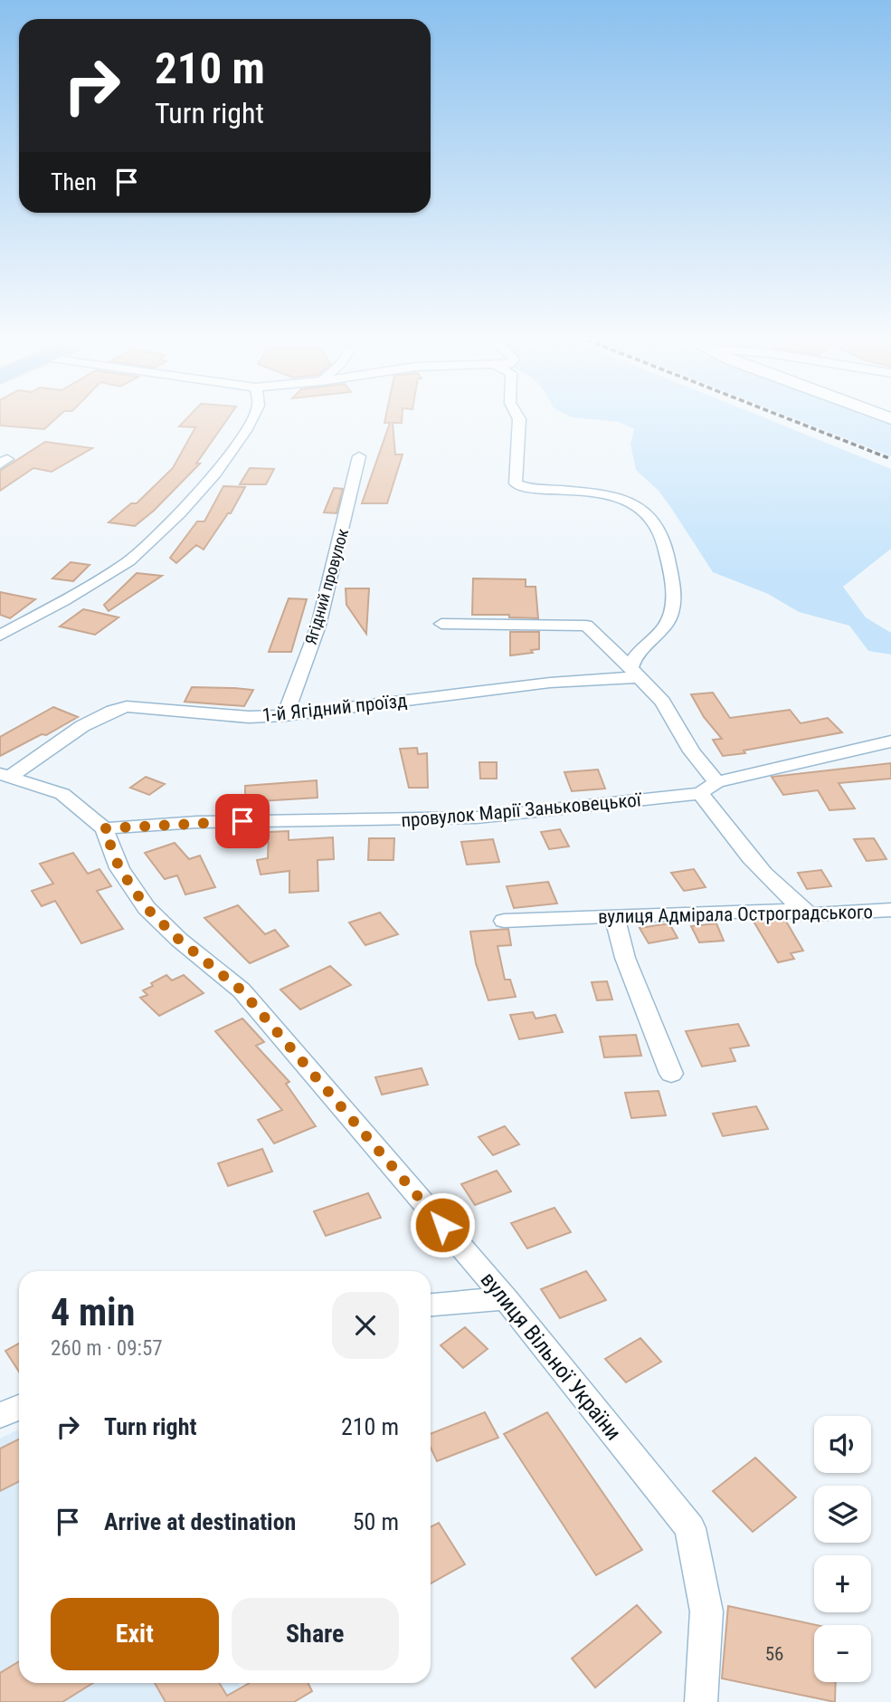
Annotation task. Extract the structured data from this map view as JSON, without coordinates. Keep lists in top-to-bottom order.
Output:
{
  "streets": {
    "street": [
      "Ягідний провулок",
      "1-й Ягідний проїзд",
      "провулок Марії Заньковецької",
      "вулиця Адмірала Остроградського",
      "вулиця Вільної України"
    ]
  },
  "crossings": [
    ["Ягідний провулок", "1-й Ягідний проїзд"],
    ["1-й Ягідний проїзд", "вулиця Вільної України"],
    ["провулок Марії Заньковецької", "вулиця Вільної України"]
  ],
  "house_numbers": ["56"],
  "page": {
    "turn": ["210 m", "Turn right"],
    "then": "Then",
    "heading": ["4 min", "260 m · 09:57"],
    "list": [
      {
        "name": "Turn right",
        "value": "210 m"
      },
      {
        "name": "Arrive at destination",
        "value": "50 m"
      }
    ],
    "map_buttons": ["+", "−"],
    "buttons": ["Exit", "Share"]
  }
}
